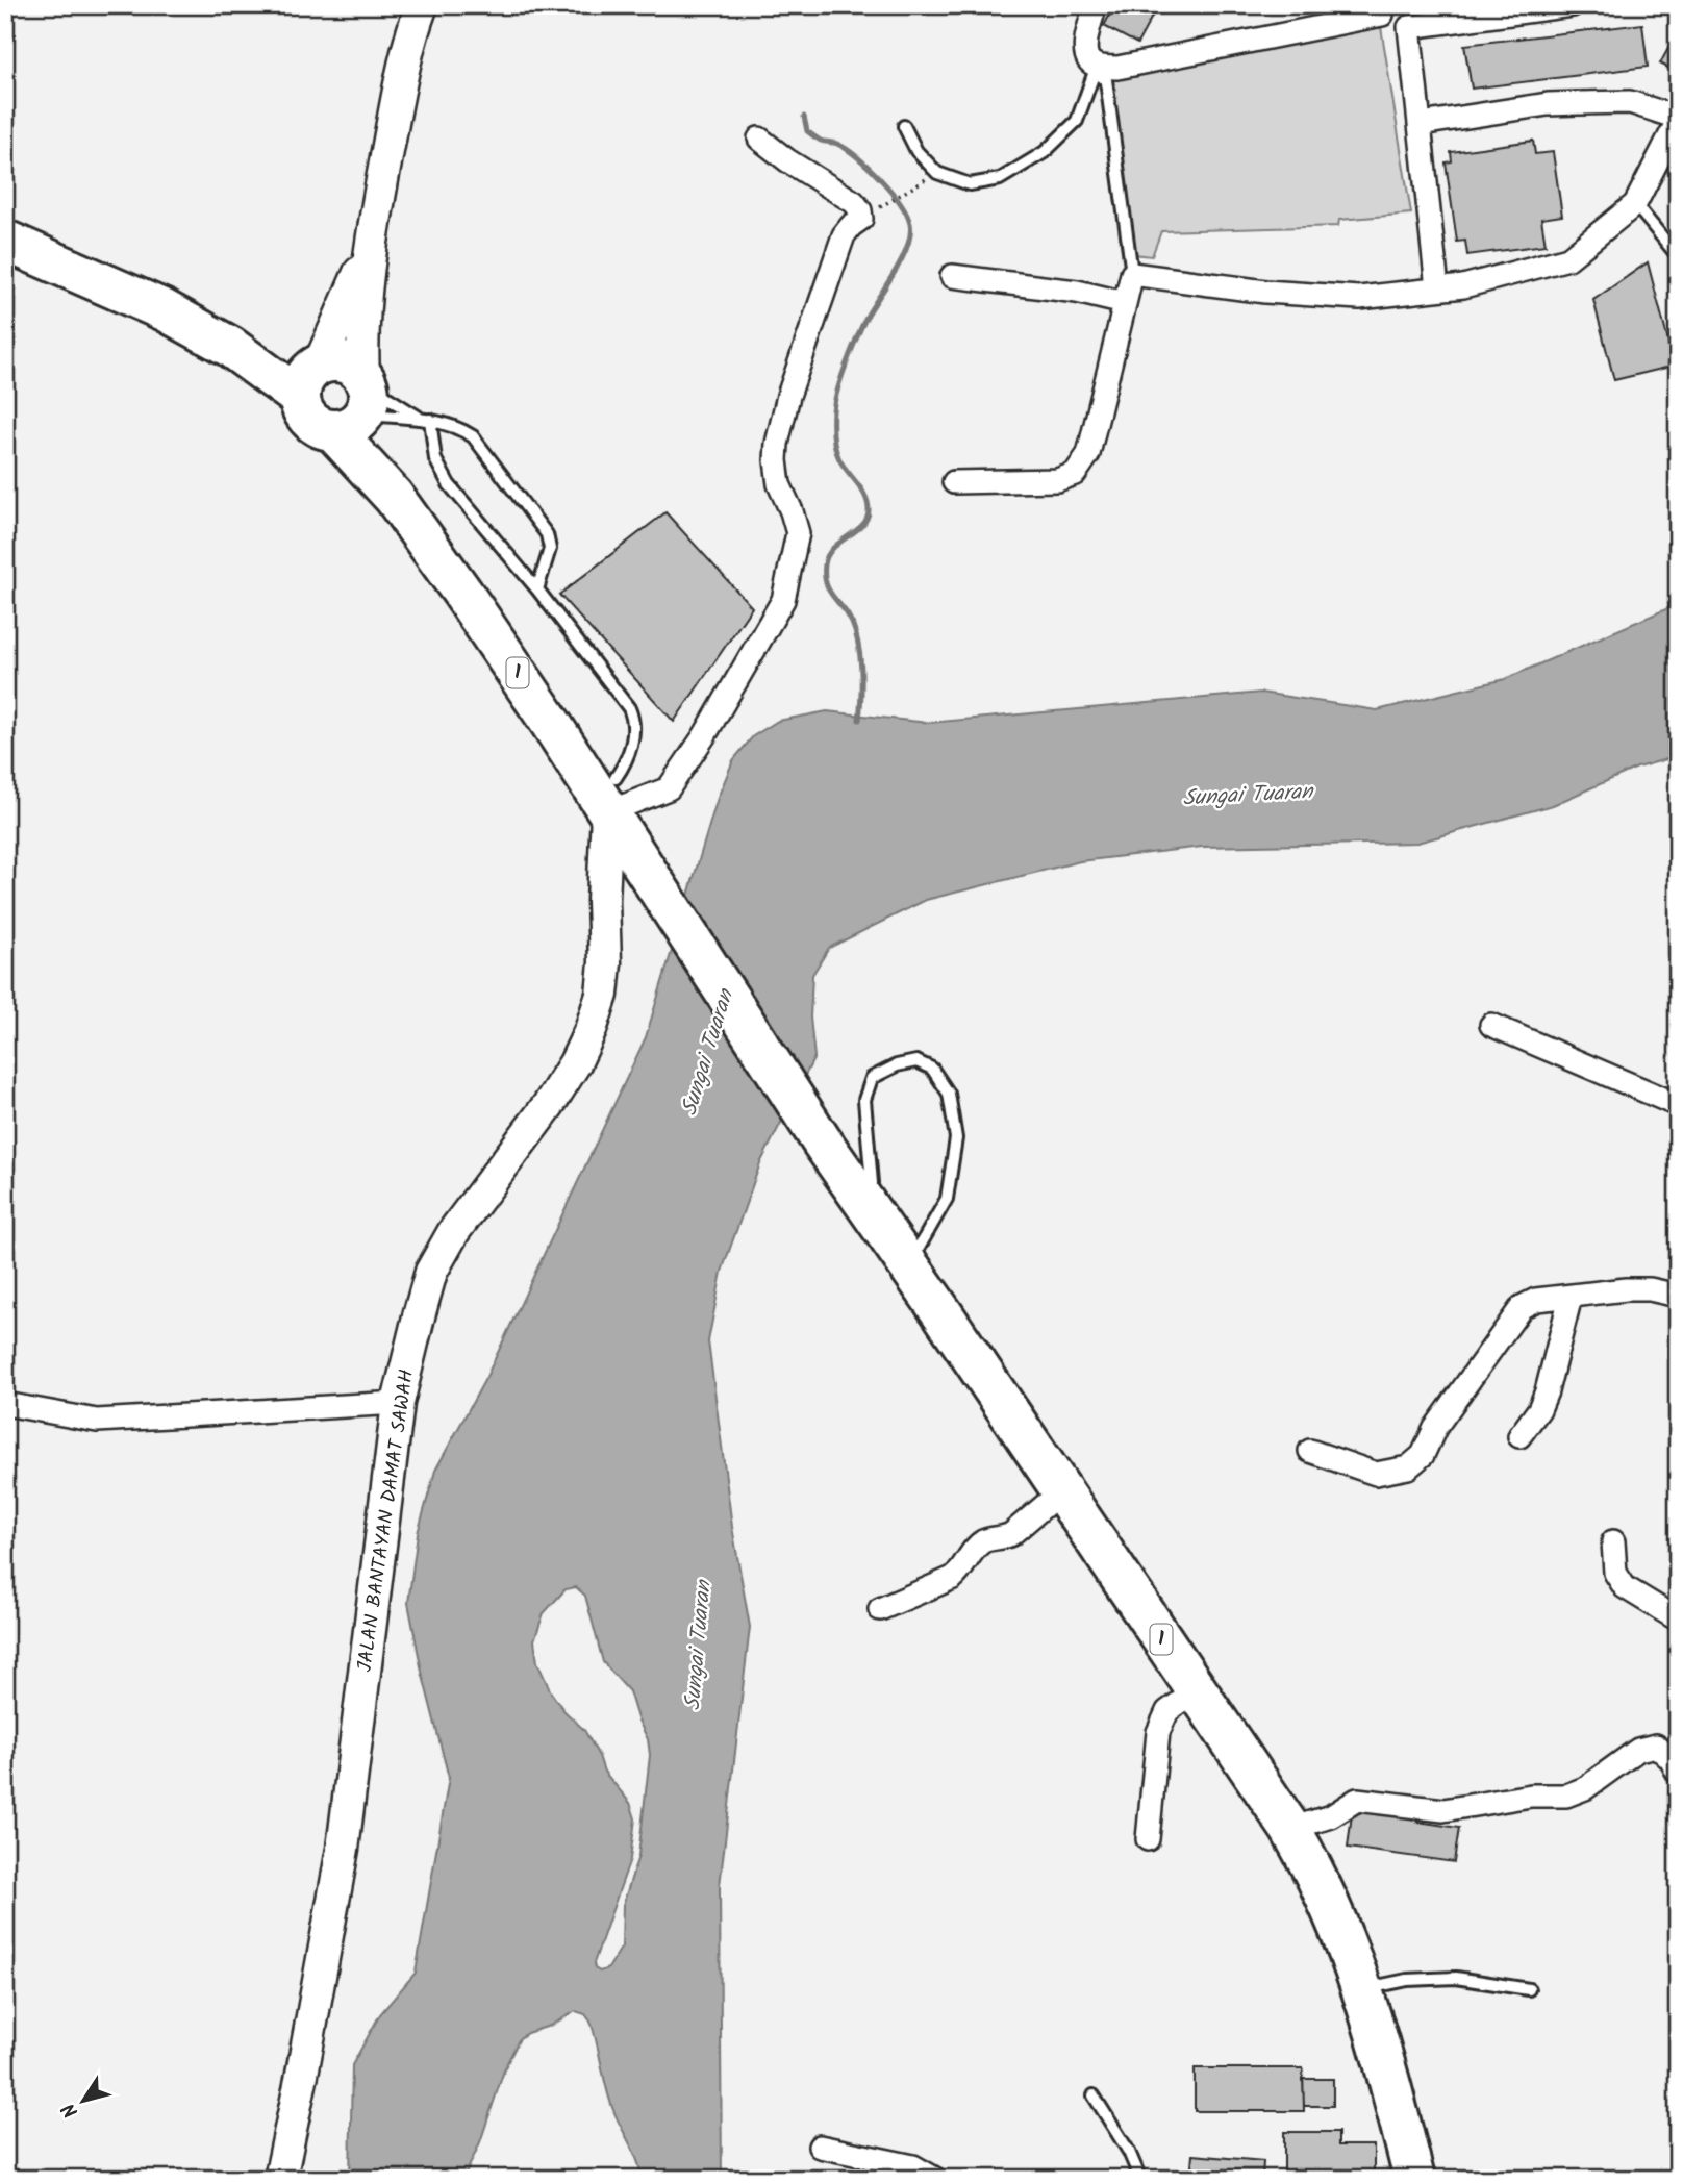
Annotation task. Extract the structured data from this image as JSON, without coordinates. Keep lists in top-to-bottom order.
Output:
{
  "streets": {
    "highway": ["1"],
    "street": ["JALAN BANTAYAN DAMAT SAWAH"]
  },
  "crossings": [
    ["1", "JALAN BANTAYAN DAMAT SAWAH"]
  ],
  "water": ["Sungai Tuaran"],
  "north": "bottom left"
}
